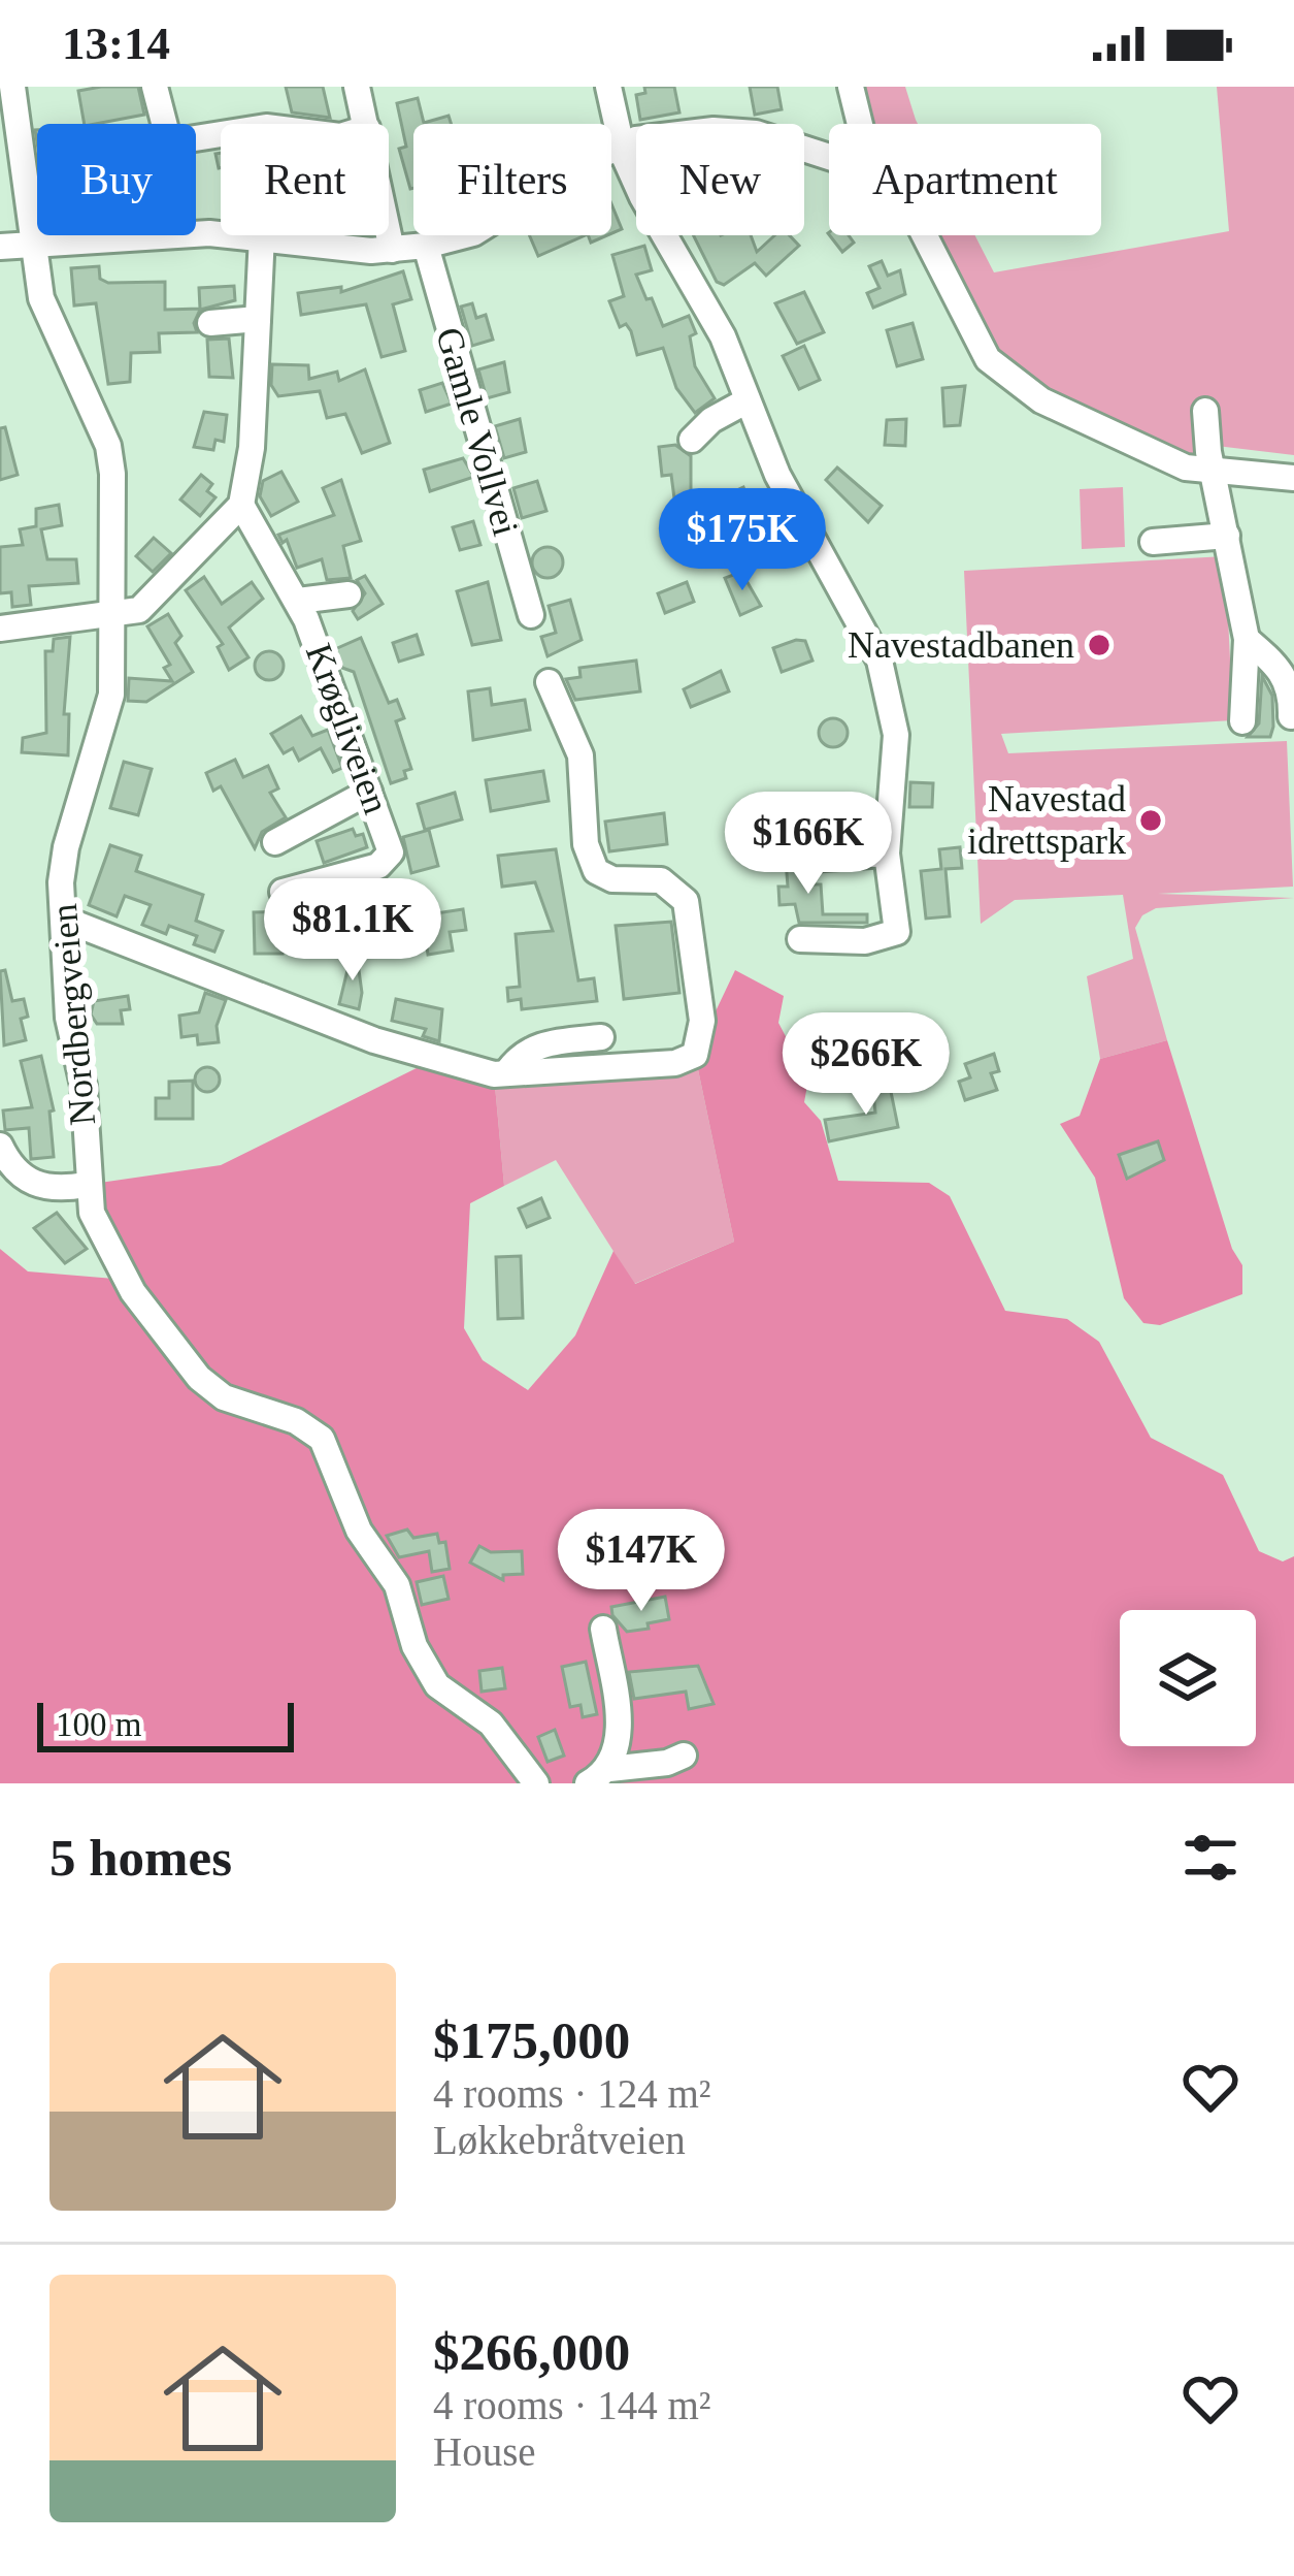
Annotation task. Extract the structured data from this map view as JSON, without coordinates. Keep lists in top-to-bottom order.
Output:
{
  "streets": {
    "street": ["Gamle Vollvei", "Krøgliveien", "Nordbergveien"]
  },
  "places": ["Navestadbanen", "Navestad idrettspark"],
  "scale_bar": "100 m",
  "page": {
    "status": "13:14",
    "chip": [
      "Buy",
      "Rent",
      "Filters",
      "New",
      "Apartment"
    ],
    "price": [
      "$175K",
      "$166K",
      "$81.1K",
      "$266K",
      "$147K"
    ],
    "scale": "100 m",
    "heading": "5 homes",
    "list": [
      {
        "name": "$175,000",
        "note": "4 rooms · 124 m² · Løkkebråtveien"
      },
      {
        "name": "$266,000",
        "note": "4 rooms · 144 m² · House"
      }
    ]
  }
}
